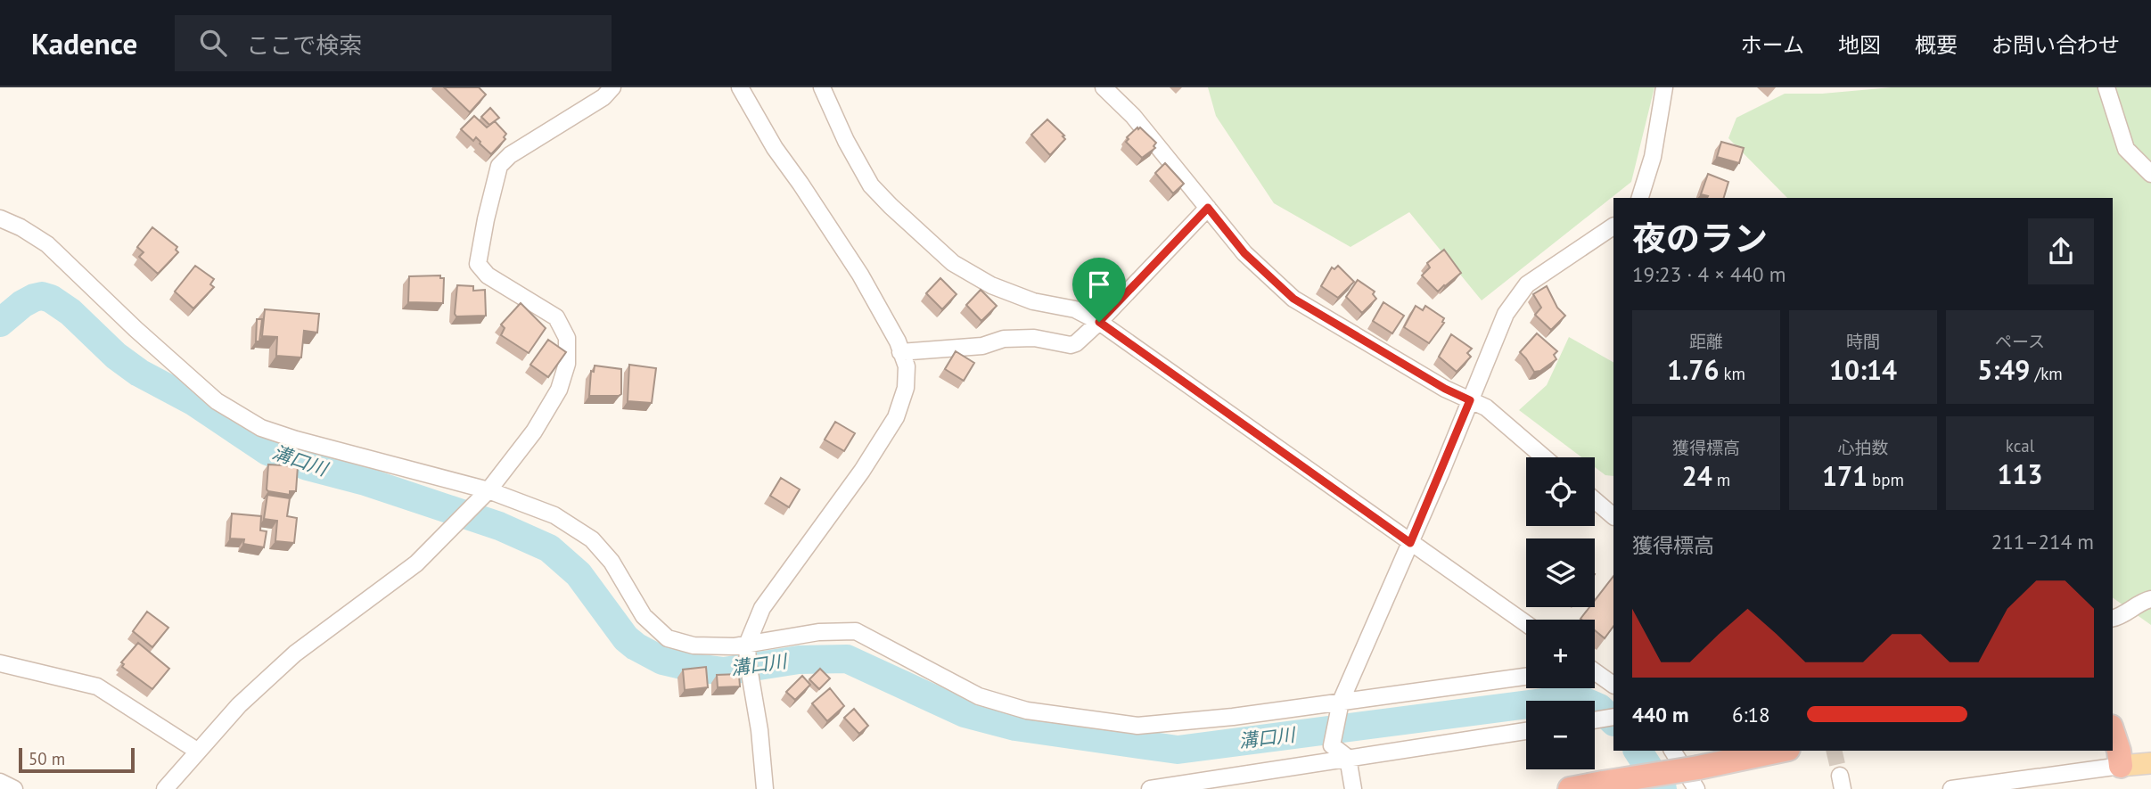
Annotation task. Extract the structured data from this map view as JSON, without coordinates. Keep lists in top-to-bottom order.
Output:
{
  "water": ["溝口川"],
  "scale_bar": "50 m",
  "page": {
    "header": "Kadence",
    "search": "ここで検索",
    "nav": [
      "ホーム",
      "地図",
      "概要",
      "お問い合わせ"
    ],
    "heading": ["夜のラン", "19:23 · 4 × 440 m"],
    "stats": [
      ["距離", "1.76 km"],
      ["時間", "10:14"],
      ["ペース", "5:49 /km"],
      ["獲得標高", "24 m"],
      ["心拍数", "171 bpm"],
      ["kcal", "113"]
    ],
    "map_buttons": ["+", "−"],
    "chart": ["獲得標高", "211–214 m"],
    "list": [
      {
        "name": "440 m",
        "note": "6:18"
      }
    ],
    "scale": "50 m"
  }
}
